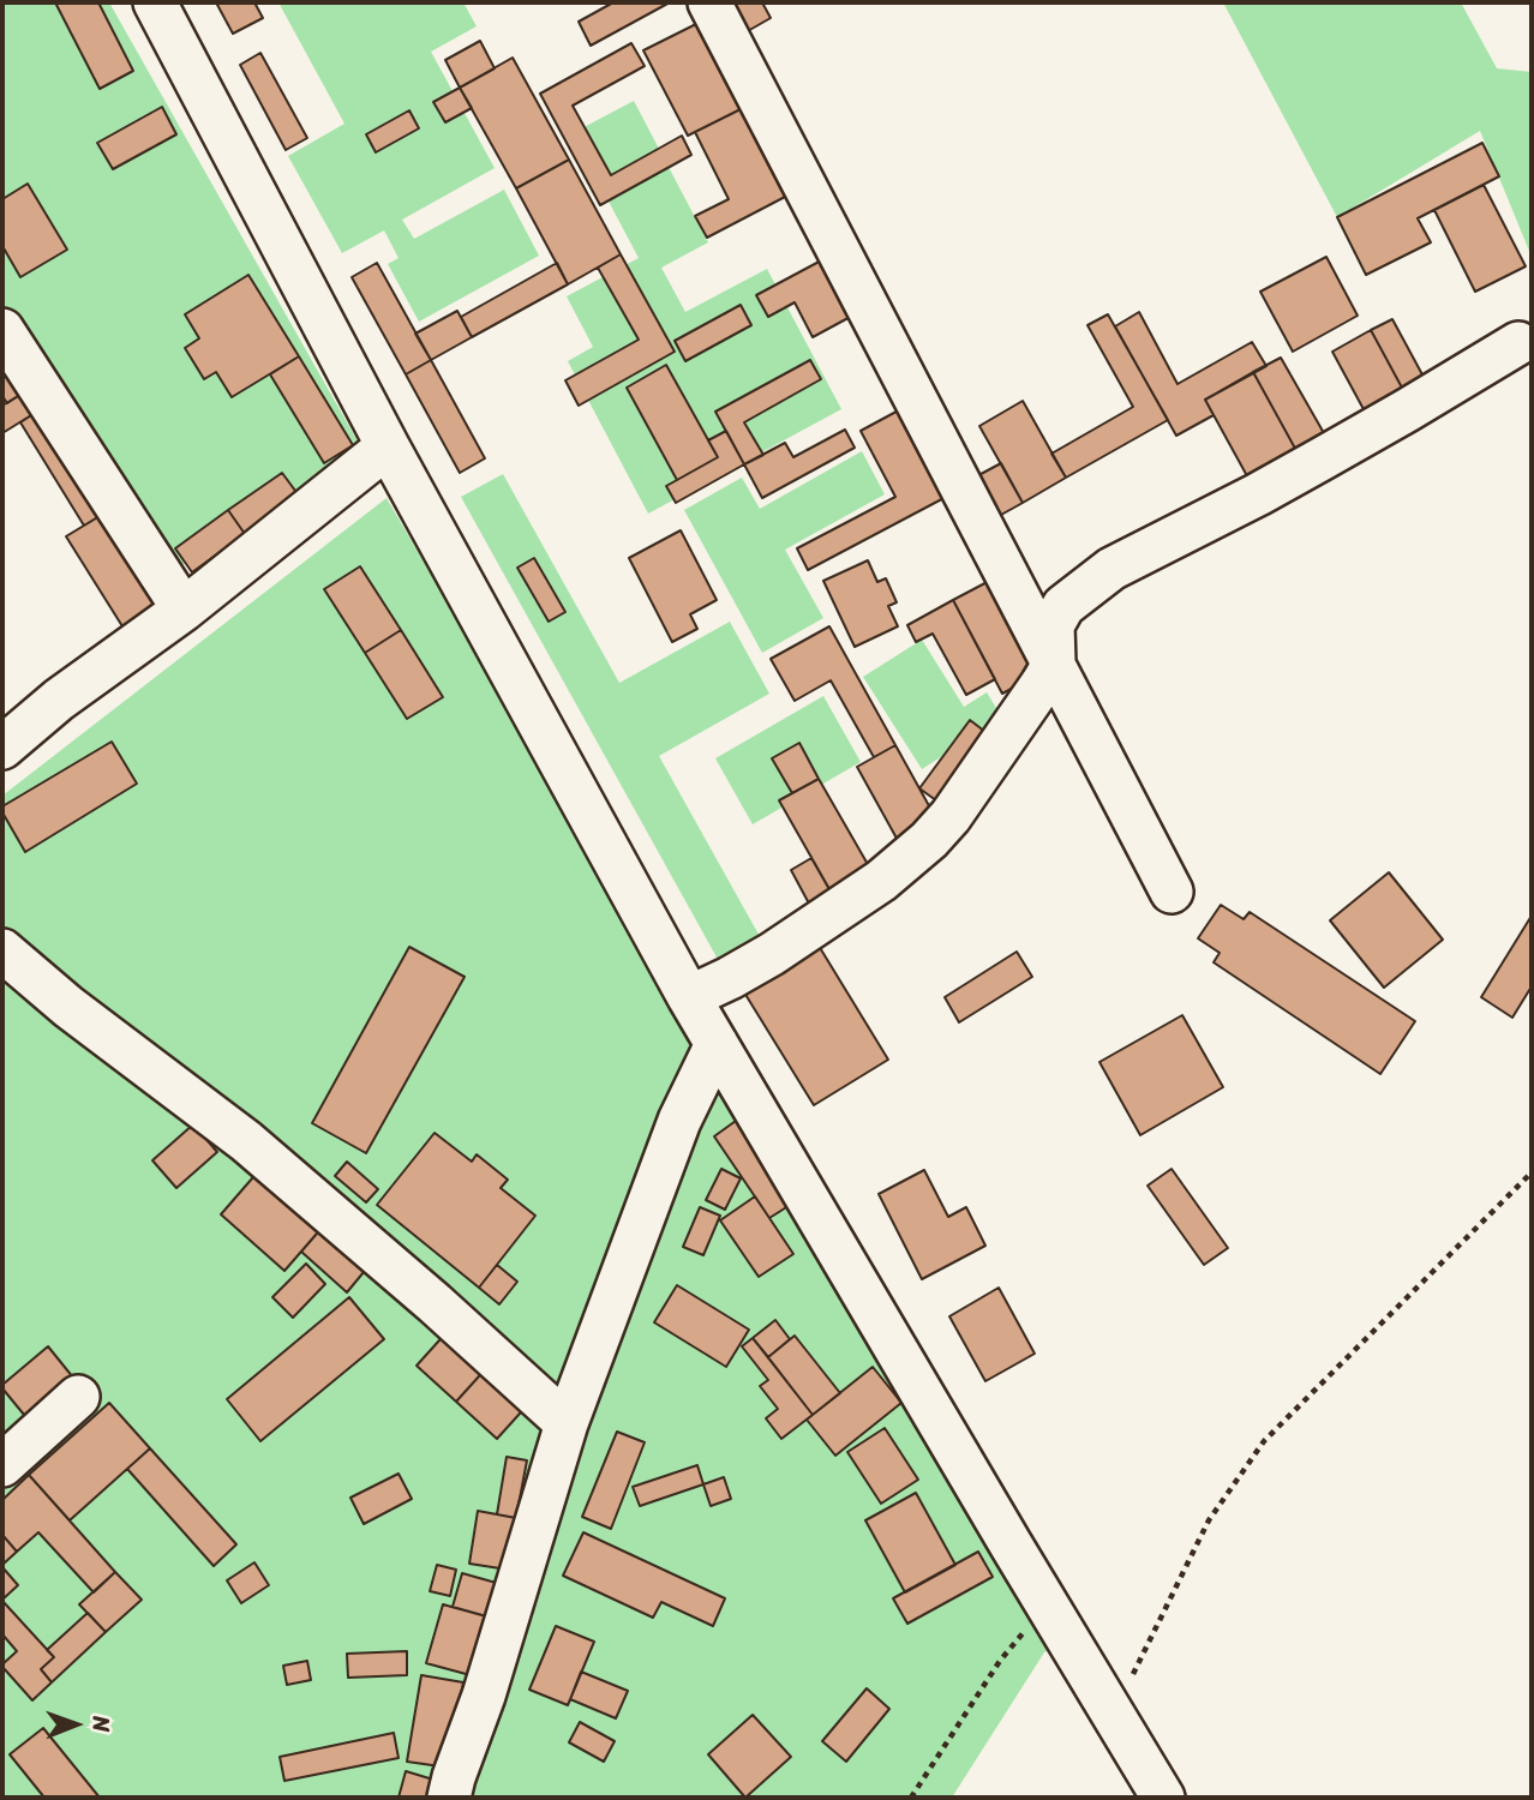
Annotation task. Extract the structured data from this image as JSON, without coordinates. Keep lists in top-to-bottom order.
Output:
{
  "north": "right"
}
